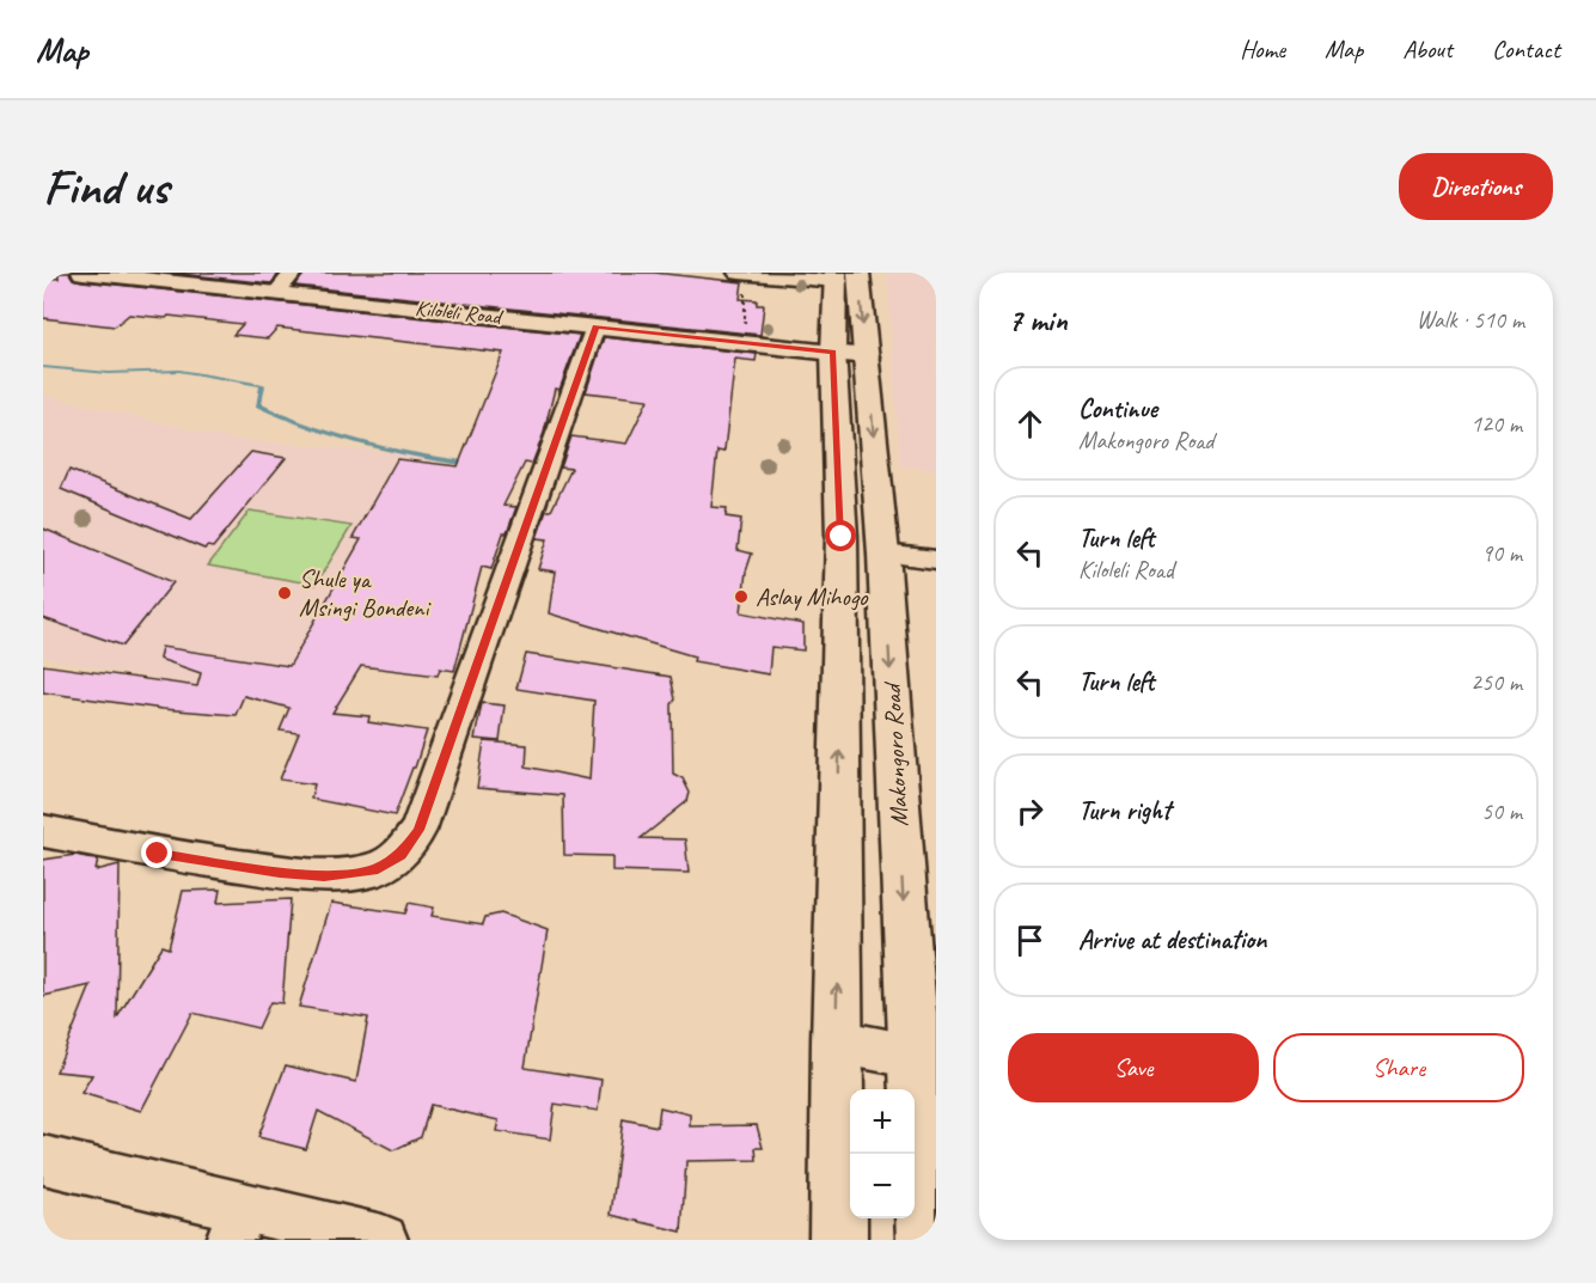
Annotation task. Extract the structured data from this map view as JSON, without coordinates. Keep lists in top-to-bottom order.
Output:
{
  "streets": {
    "main road": ["Kiloleli Road", "Makongoro Road"]
  },
  "crossings": [
    ["Kiloleli Road", "Makongoro Road"]
  ],
  "places": ["Shule ya Msingi Bondeni", "Aslay Mihogo"],
  "page": {
    "header": "Map",
    "nav": [
      "Home",
      "Map",
      "About",
      "Contact"
    ],
    "buttons": [
      "Directions",
      ["Save", "Share"]
    ],
    "title": "Find us",
    "heading": ["7 min", "Walk · 510 m"],
    "list": [
      ["Continue", "Makongoro Road", "120 m"],
      ["Turn left", "Kiloleli Road", "90 m"],
      ["Turn left", "250 m"],
      ["Turn right", "50 m"],
      "Arrive at destination"
    ],
    "map_buttons": ["+", "−"]
  }
}
